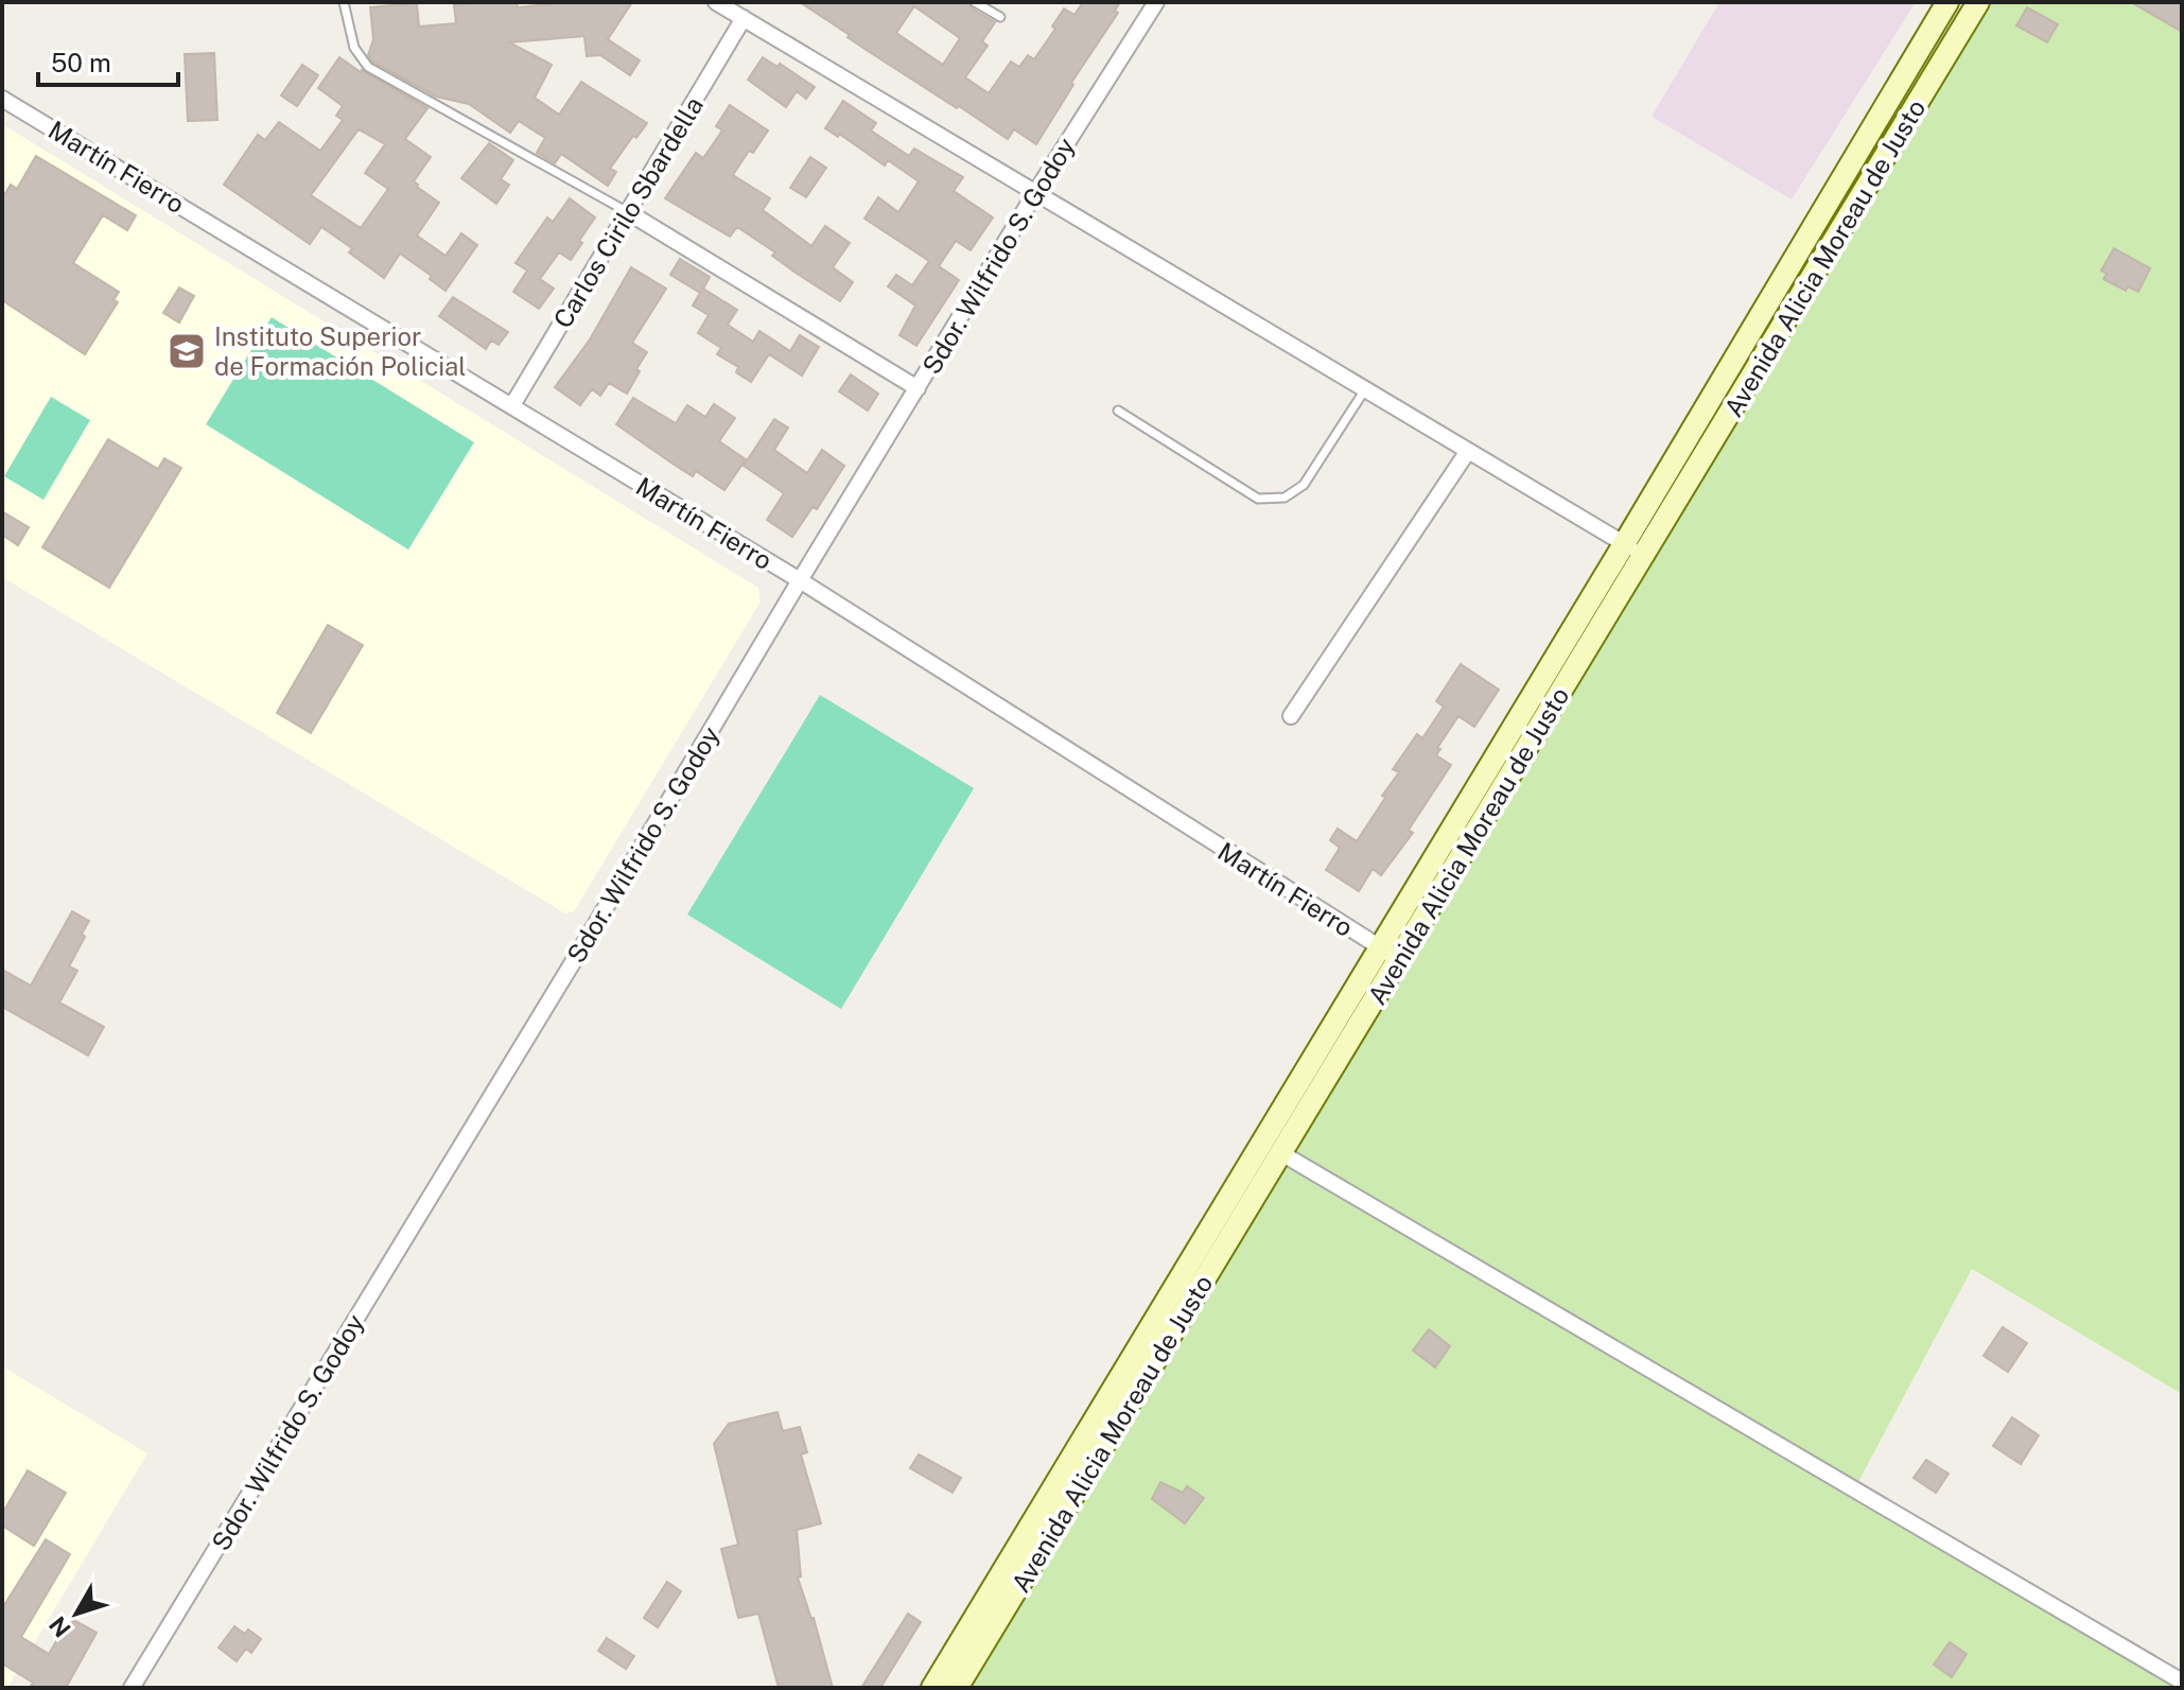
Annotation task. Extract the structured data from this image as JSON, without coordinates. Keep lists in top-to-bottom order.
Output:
{
  "streets": {
    "main road": ["Avenida Alicia Moreau de Justo"],
    "street": ["Martín Fierro", "Carlos Cirilo Sbardella", "Sdor. Wilfrido S. Godoy"]
  },
  "crossings": [
    ["Martín Fierro", "Carlos Cirilo Sbardella"],
    ["Martín Fierro", "Sdor. Wilfrido S. Godoy"],
    ["Martín Fierro", "Avenida Alicia Moreau de Justo"]
  ],
  "places": {
    "school or university": ["Instituto Superior de Formación Policial"]
  },
  "scale_bar": "50 m",
  "north": "bottom left"
}
